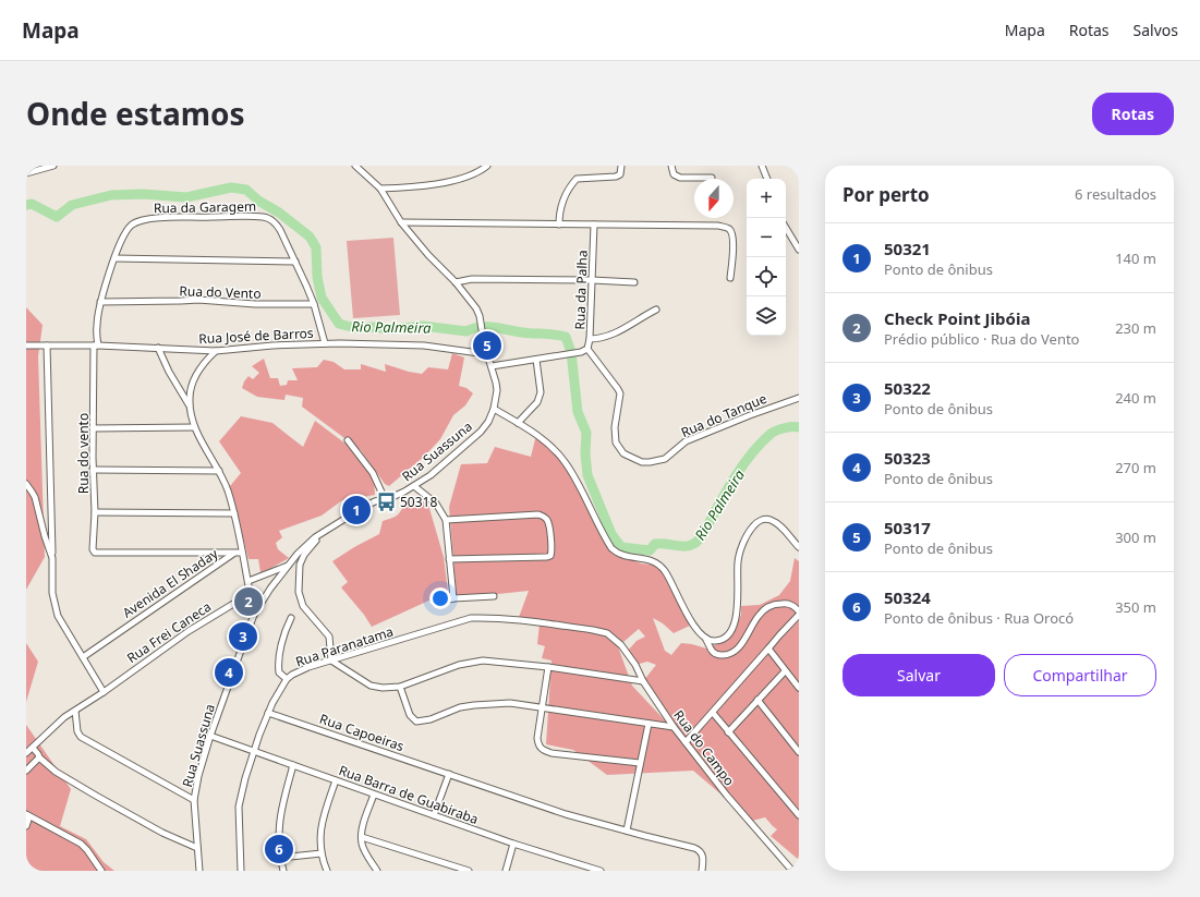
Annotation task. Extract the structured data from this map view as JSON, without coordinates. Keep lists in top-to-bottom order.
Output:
{
  "streets": {
    "street": [
      "Rua da Garagem",
      "Rua da Palha",
      "Rua do Vento",
      "Rua José de Barros",
      "Rua do Tanque",
      "Rua Suassuna",
      "Rua do vento",
      "Avenida El Shaday",
      "Rua Frei Caneca",
      "Rua Paranatama",
      "Rua Capoeiras",
      "Rua do Campo",
      "Rua Barra de Guabiraba"
    ]
  },
  "crossings": [
    ["Rua da Garagem", "Rua do Vento"],
    ["Rua da Garagem", "Rua José de Barros"],
    ["Rua da Palha", "Rua do Tanque"],
    ["Rua do Vento", "Rua do vento"],
    ["Rua José de Barros", "Rua Suassuna"],
    ["Rua José de Barros", "Rua do vento"],
    ["Rua Suassuna", "Rua Frei Caneca"],
    ["Rua Suassuna", "Rua Barra de Guabiraba"],
    ["Rua do vento", "Avenida El Shaday"],
    ["Rua Paranatama", "Rua Capoeiras"],
    ["Rua Paranatama", "Rua do Campo"],
    ["Rua Paranatama", "Rua Barra de Guabiraba"]
  ],
  "water": ["Rio Palmeira"],
  "places": {
    "bus stop": ["50318"]
  },
  "north": "bottom",
  "page": {
    "header": "Mapa",
    "nav": ["Mapa", "Rotas", "Salvos"],
    "title": "Onde estamos",
    "buttons": [
      "Rotas",
      ["Salvar", "Compartilhar"]
    ],
    "heading": ["Por perto", "6 resultados"],
    "map_buttons": ["+", "−"],
    "list": [
      {
        "mark": "1",
        "name": "50321",
        "note": "Ponto de ônibus",
        "value": "140 m"
      },
      {
        "mark": "2",
        "name": "Check Point Jibóia",
        "note": "Prédio público · Rua do Vento",
        "value": "230 m"
      },
      {
        "mark": "3",
        "name": "50322",
        "note": "Ponto de ônibus",
        "value": "240 m"
      },
      {
        "mark": "4",
        "name": "50323",
        "note": "Ponto de ônibus",
        "value": "270 m"
      },
      {
        "mark": "5",
        "name": "50317",
        "note": "Ponto de ônibus",
        "value": "300 m"
      },
      {
        "mark": "6",
        "name": "50324",
        "note": "Ponto de ônibus · Rua Orocó",
        "value": "350 m"
      }
    ],
    "pins": [
      "5",
      "1",
      "2",
      "3",
      "4",
      "6"
    ]
  }
}
